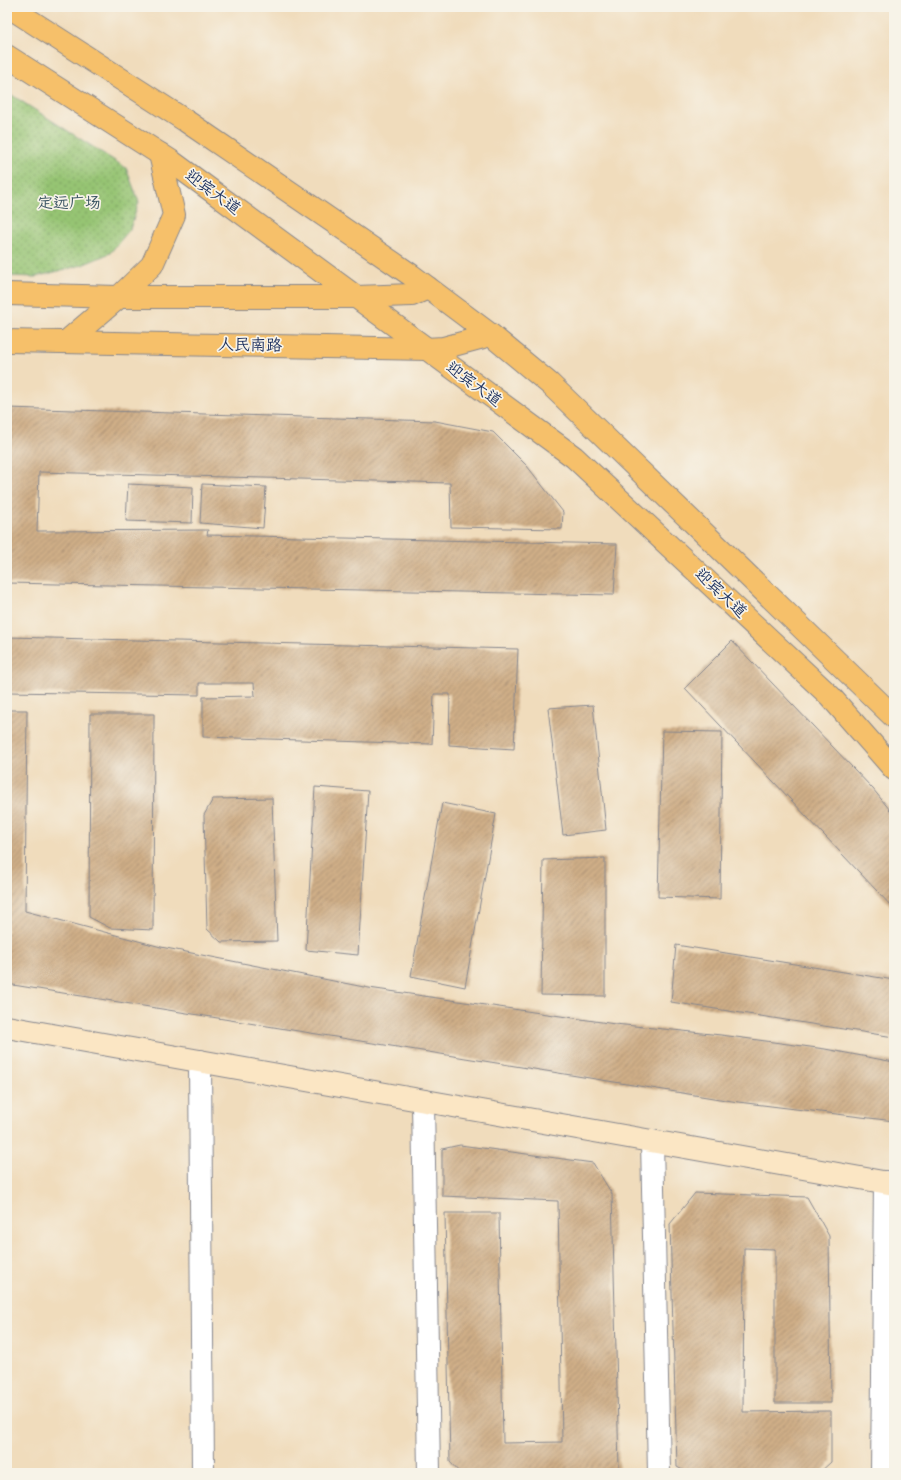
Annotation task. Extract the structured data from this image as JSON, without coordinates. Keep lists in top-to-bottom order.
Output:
{
  "streets": {
    "main road": ["迎宾大道", "人民南路"]
  },
  "crossings": [
    ["迎宾大道", "人民南路"]
  ],
  "parks": ["定远广场"]
}
